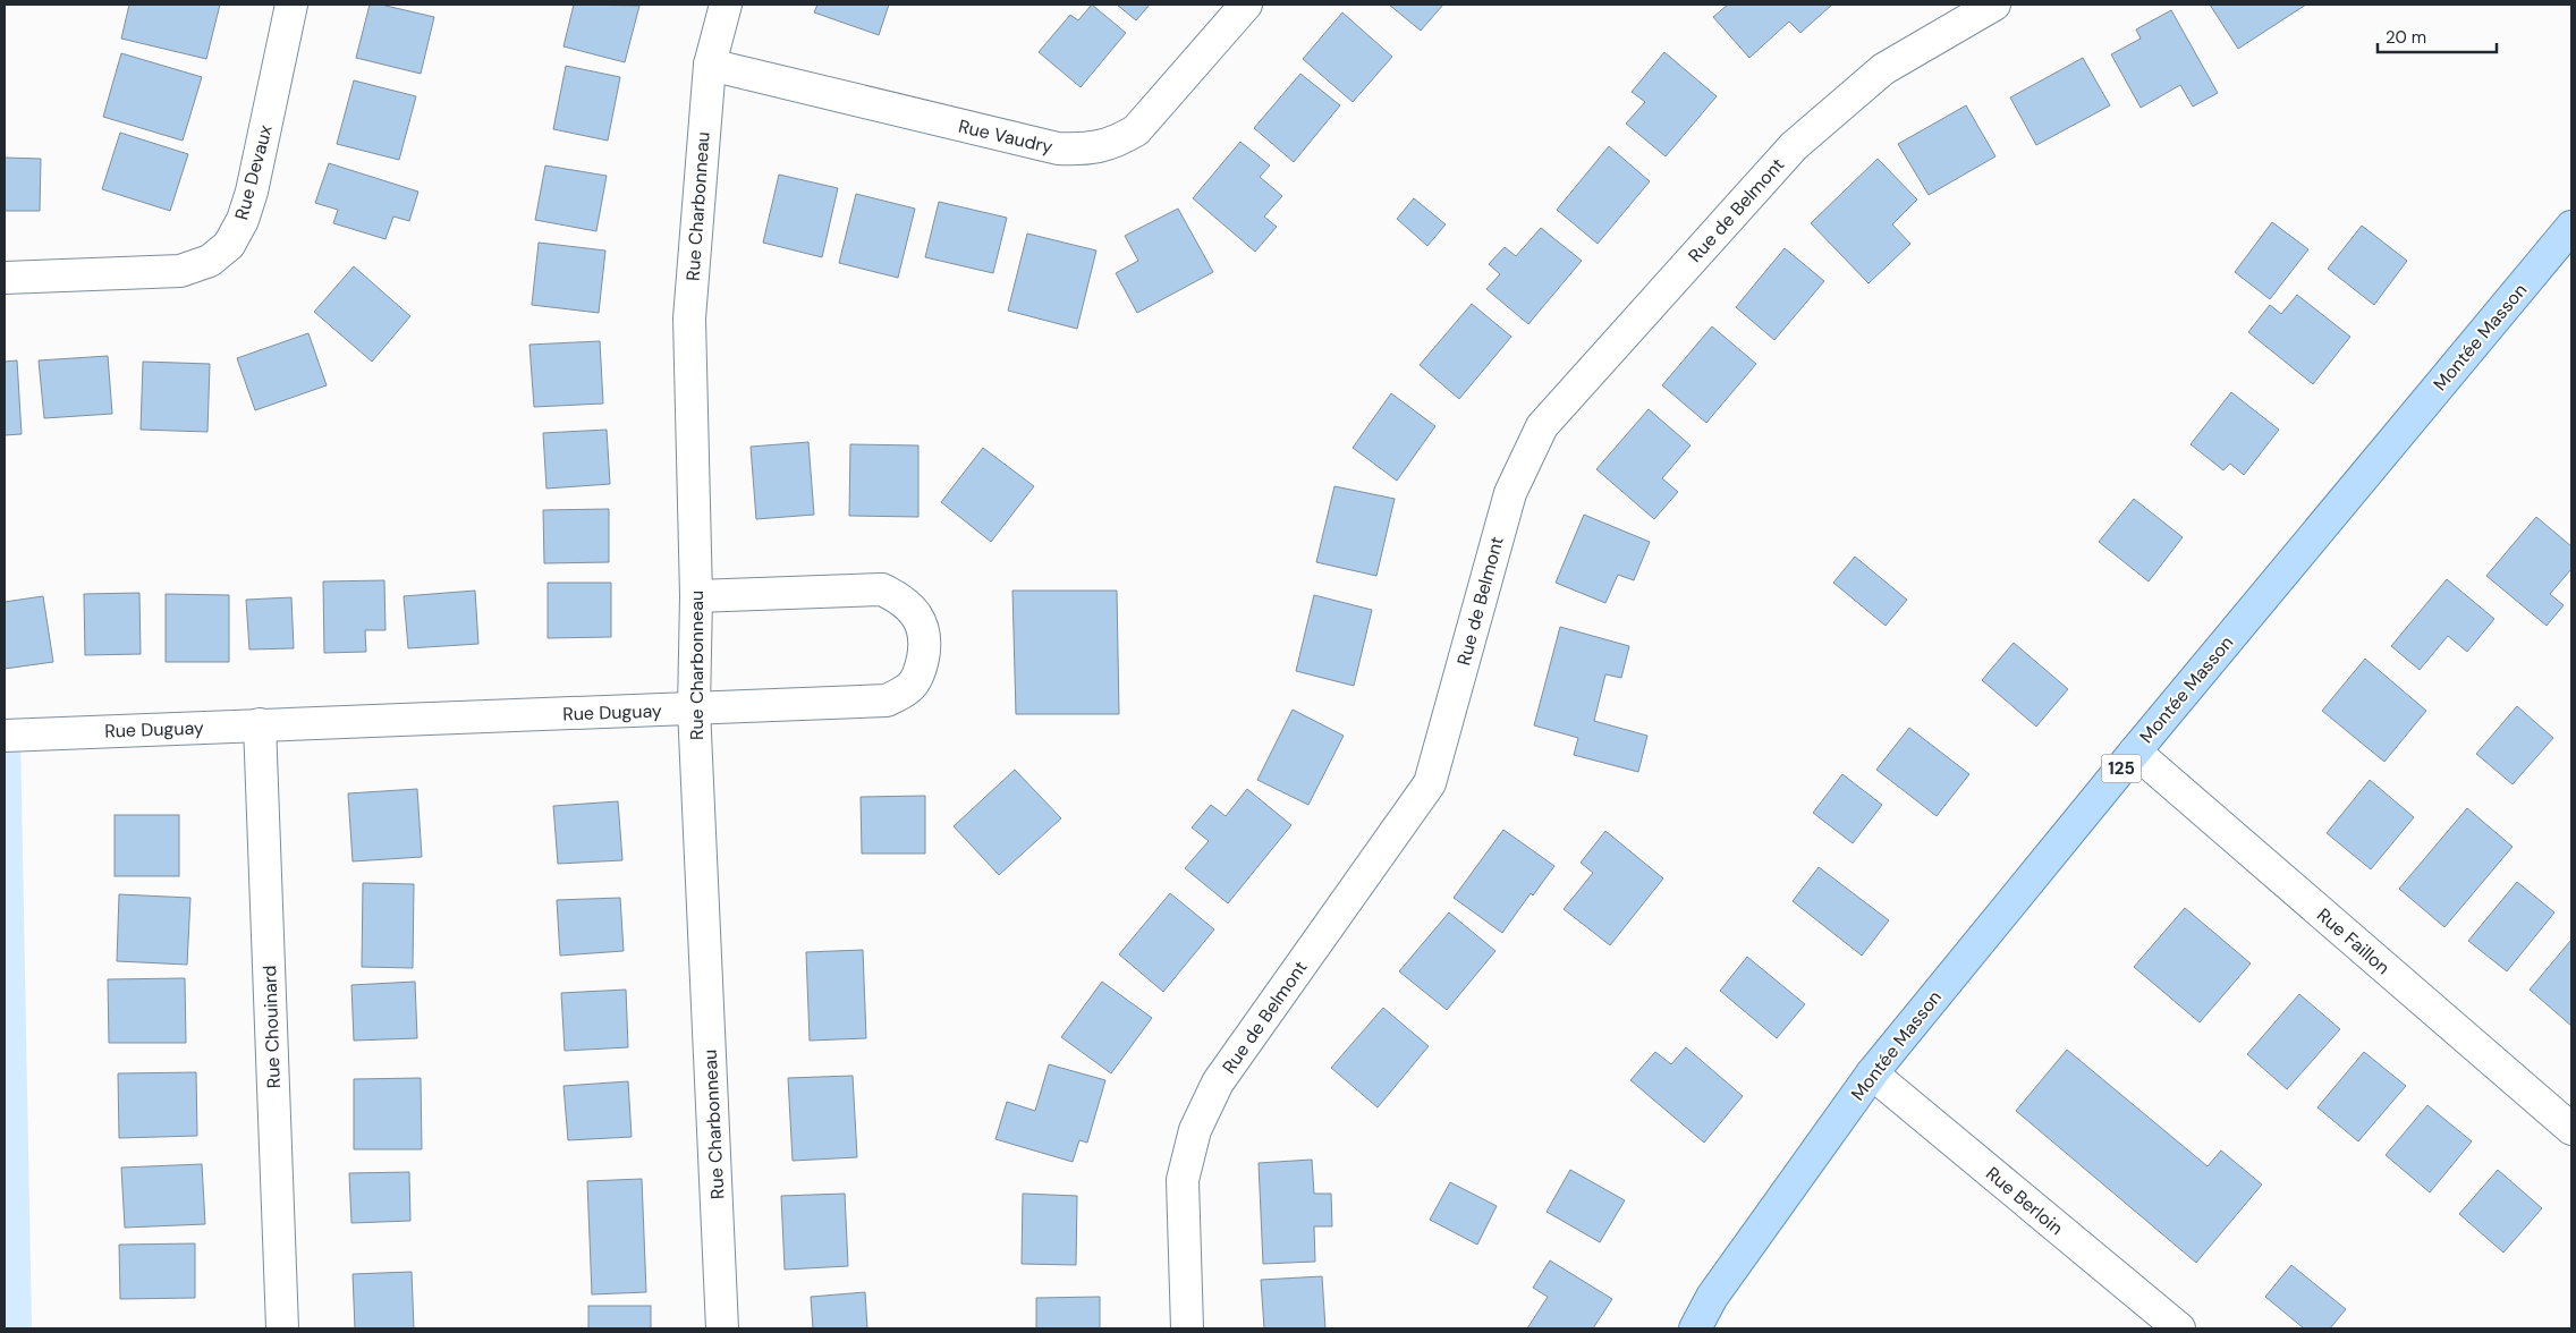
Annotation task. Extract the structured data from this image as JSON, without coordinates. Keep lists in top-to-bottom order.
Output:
{
  "streets": {
    "main road": ["Montée Masson", "125"],
    "street": [
      "Rue Vaudry",
      "Rue Devaux",
      "Rue Charbonneau",
      "Rue de Belmont",
      "Rue Duguay",
      "Rue Faillon",
      "Rue Chouinard",
      "Rue Berloin"
    ]
  },
  "crossings": [
    ["Rue Vaudry", "Rue Charbonneau"],
    ["Rue Charbonneau", "Rue Duguay"],
    ["Montée Masson", "Rue Faillon"],
    ["Montée Masson", "Rue Berloin"],
    ["Rue Duguay", "Rue Chouinard"]
  ],
  "scale_bar": "20 m"
}
